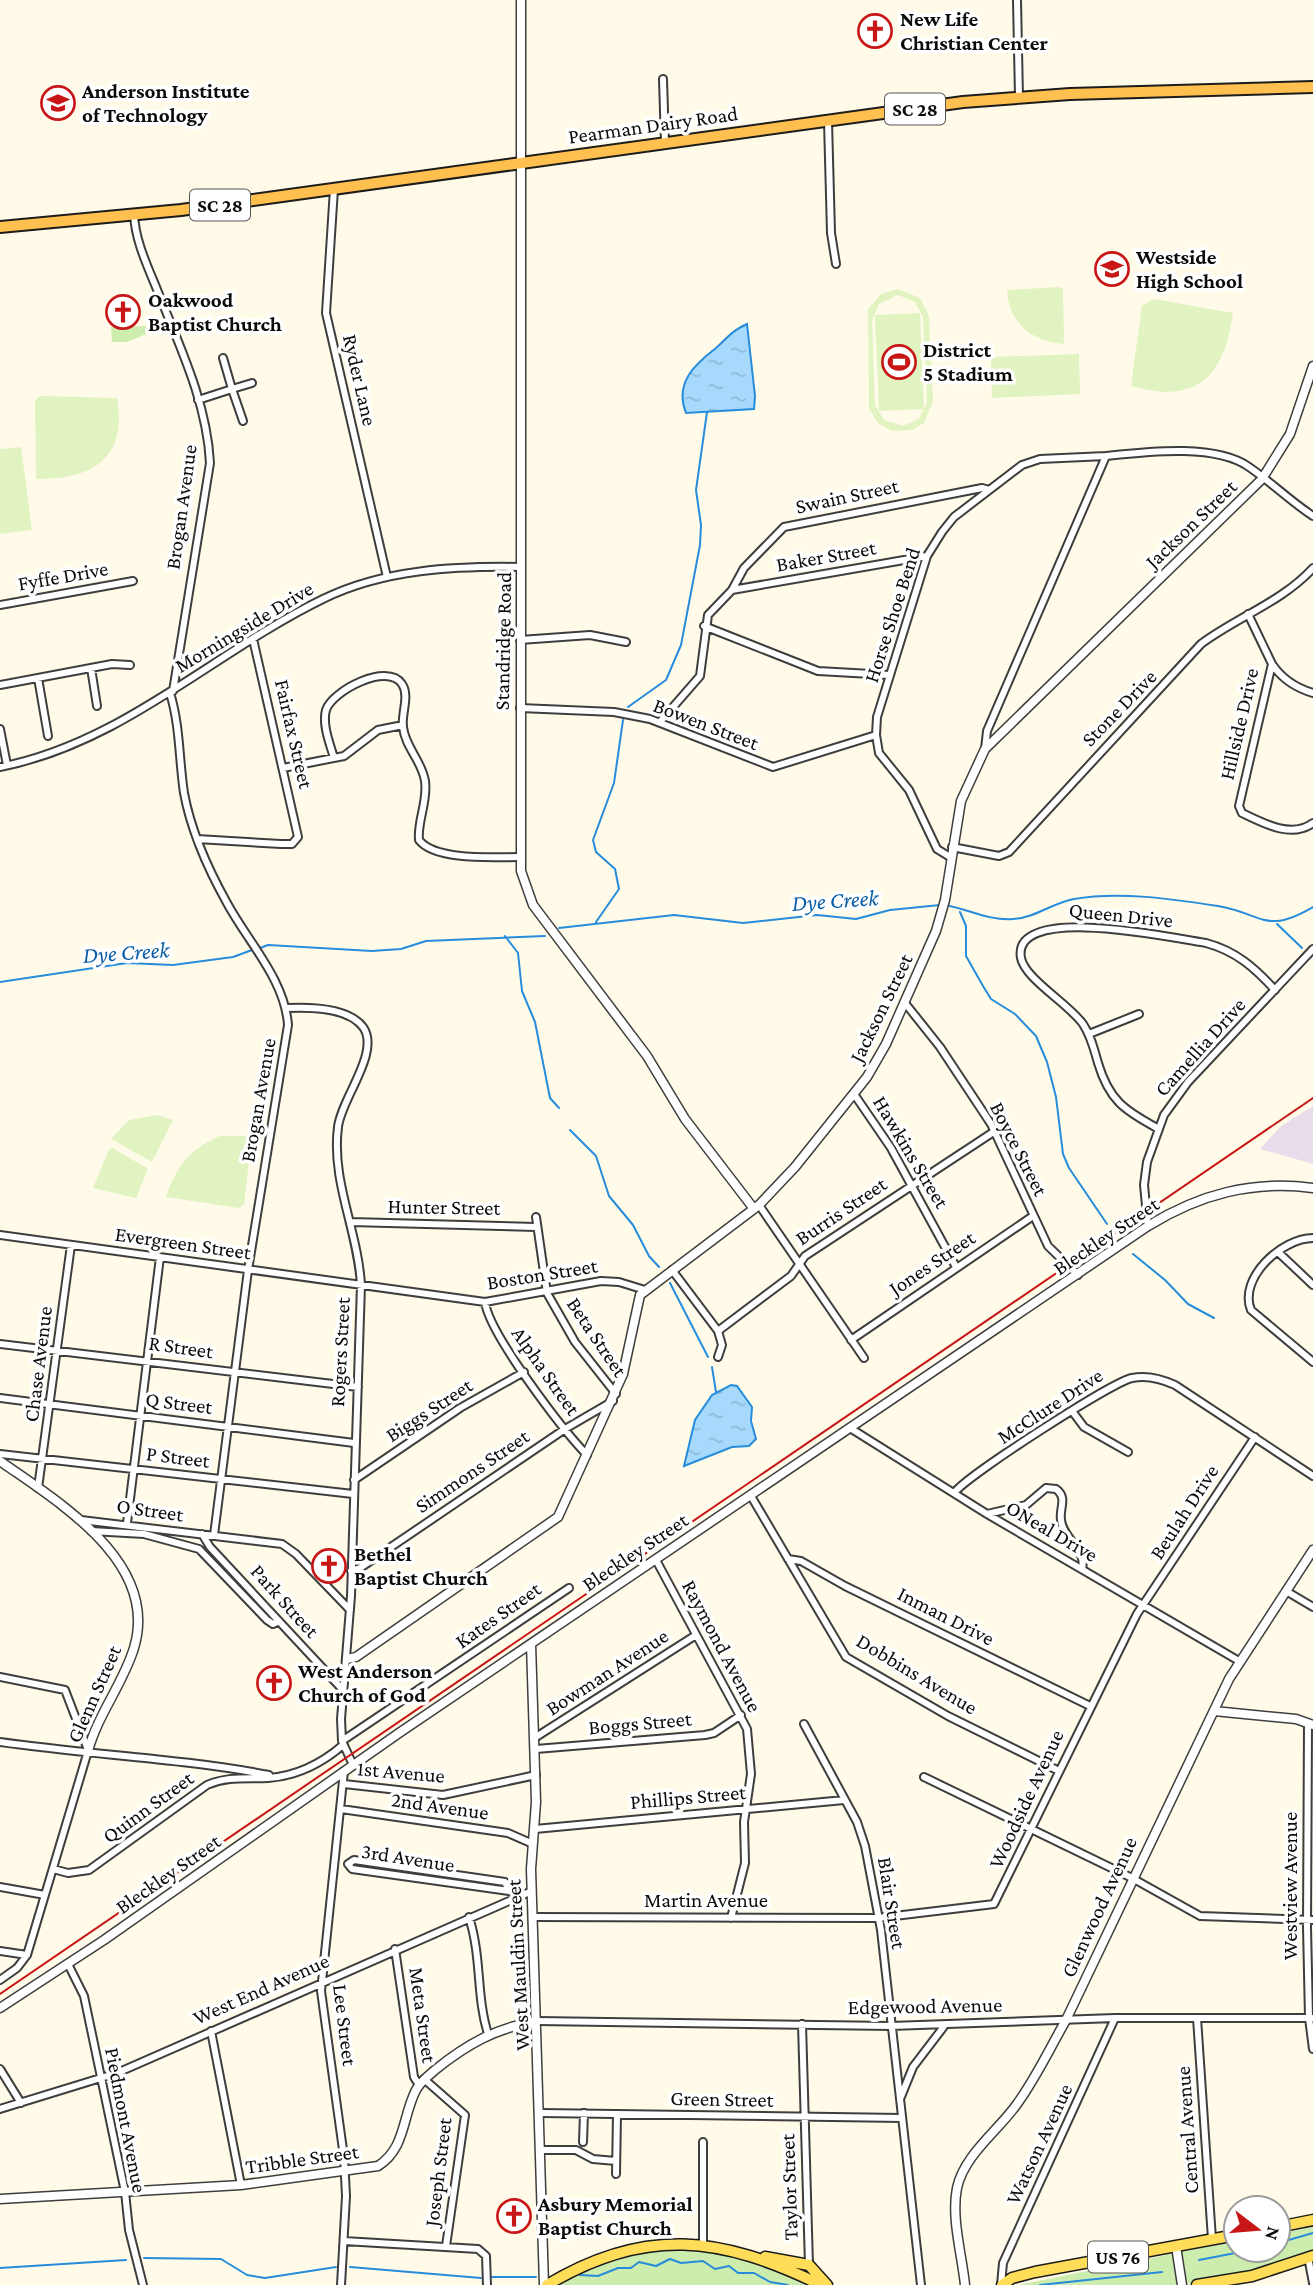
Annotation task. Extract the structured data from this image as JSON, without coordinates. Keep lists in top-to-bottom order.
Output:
{
  "streets": {
    "highway": ["SC 28", "Pearman Dairy Road"],
    "main road": ["US 76"],
    "street": [
      "Ryder Lane",
      "Swain Street",
      "Brogan Avenue",
      "Jackson Street",
      "Baker Street",
      "Fyffe Drive",
      "Horse Shoe Bend",
      "Morningside Drive",
      "Standridge Road",
      "Stone Drive",
      "Bowen Street",
      "Hillside Drive",
      "Fairfax Street",
      "Queen Drive",
      "Camellia Drive",
      "Boyce Street",
      "Hawkins Street",
      "Hunter Street",
      "Burris Street",
      "Bleckley Street",
      "Evergreen Street",
      "Jones Street",
      "Boston Street",
      "Beta Street",
      "R Street",
      "Rogers Street",
      "Chase Avenue",
      "Alpha Street",
      "Q Street",
      "McClure Drive",
      "Biggs Street",
      "P Street",
      "Simmons Street",
      "O Street",
      "Beulah Drive",
      "ONeal Drive",
      "Park Street",
      "Kates Street",
      "Inman Drive",
      "Raymond Avenue",
      "Bowman Avenue",
      "Dobbins Avenue",
      "Glenn Street",
      "Boggs Street",
      "1st Avenue",
      "Phillips Street",
      "Woodside Avenue",
      "2nd Avenue",
      "Quinn Street",
      "3rd Avenue",
      "Westview Avenue",
      "Martin Avenue",
      "Blair Street",
      "Glenwood Avenue",
      "West Mauldin Street",
      "West End Avenue",
      "Edgewood Avenue",
      "Meta Street",
      "Lee Street",
      "Green Street",
      "Piedmont Avenue",
      "Central Avenue",
      "Watson Avenue",
      "Tribble Street",
      "Joseph Street",
      "Taylor Street"
    ]
  },
  "crossings": [
    ["Pearman Dairy Road", "Ryder Lane"],
    ["Pearman Dairy Road", "Brogan Avenue"],
    ["Pearman Dairy Road", "Standridge Road"],
    ["Ryder Lane", "Morningside Drive"],
    ["Swain Street", "Baker Street"],
    ["Swain Street", "Horse Shoe Bend"],
    ["Brogan Avenue", "Morningside Drive"],
    ["Brogan Avenue", "Fairfax Street"],
    ["Brogan Avenue", "Evergreen Street"],
    ["Brogan Avenue", "R Street"],
    ["Brogan Avenue", "Rogers Street"],
    ["Brogan Avenue", "Q Street"],
    ["Brogan Avenue", "P Street"],
    ["Brogan Avenue", "O Street"],
    ["Jackson Street", "Standridge Road"],
    ["Jackson Street", "Stone Drive"],
    ["Jackson Street", "Boyce Street"],
    ["Jackson Street", "Hawkins Street"],
    ["Jackson Street", "Boston Street"],
    ["Baker Street", "Horse Shoe Bend"],
    ["Horse Shoe Bend", "Bowen Street"],
    ["Morningside Drive", "Standridge Road"],
    ["Morningside Drive", "Fairfax Street"],
    ["Standridge Road", "Bowen Street"],
    ["Stone Drive", "Hillside Drive"],
    ["Queen Drive", "Camellia Drive"],
    ["Camellia Drive", "Bleckley Street"],
    ["Boyce Street", "Burris Street"],
    ["Boyce Street", "Bleckley Street"],
    ["Boyce Street", "Jones Street"],
    ["Hawkins Street", "Burris Street"],
    ["Hawkins Street", "Jones Street"],
    ["Hunter Street", "Beta Street"],
    ["Hunter Street", "Rogers Street"],
    ["Bleckley Street", "Rogers Street"],
    ["Bleckley Street", "ONeal Drive"],
    ["Bleckley Street", "Raymond Avenue"],
    ["Bleckley Street", "Dobbins Avenue"],
    ["Bleckley Street", "West Mauldin Street"],
    ["Bleckley Street", "Lee Street"],
    ["Bleckley Street", "Piedmont Avenue"],
    ["Evergreen Street", "Boston Street"],
    ["Evergreen Street", "Rogers Street"],
    ["Evergreen Street", "Chase Avenue"],
    ["Boston Street", "Beta Street"],
    ["Boston Street", "Rogers Street"],
    ["Boston Street", "Alpha Street"],
    ["Beta Street", "Simmons Street"],
    ["R Street", "Rogers Street"],
    ["R Street", "Chase Avenue"],
    ["Rogers Street", "Q Street"],
    ["Rogers Street", "Biggs Street"],
    ["Rogers Street", "P Street"],
    ["Rogers Street", "Simmons Street"],
    ["Rogers Street", "O Street"],
    ["Rogers Street", "Park Street"],
    ["Rogers Street", "Kates Street"],
    ["Rogers Street", "Quinn Street"],
    ["Chase Avenue", "Q Street"],
    ["Chase Avenue", "P Street"],
    ["Chase Avenue", "Glenn Street"],
    ["Alpha Street", "Biggs Street"],
    ["Alpha Street", "Simmons Street"],
    ["McClure Drive", "Beulah Drive"],
    ["McClure Drive", "ONeal Drive"],
    ["O Street", "Park Street"],
    ["O Street", "Glenn Street"],
    ["Beulah Drive", "ONeal Drive"],
    ["Beulah Drive", "Woodside Avenue"],
    ["ONeal Drive", "Woodside Avenue"],
    ["ONeal Drive", "Glenwood Avenue"],
    ["Kates Street", "Quinn Street"],
    ["Inman Drive", "Dobbins Avenue"],
    ["Inman Drive", "Woodside Avenue"],
    ["Raymond Avenue", "Bowman Avenue"],
    ["Raymond Avenue", "Boggs Street"],
    ["Raymond Avenue", "Phillips Street"],
    ["Raymond Avenue", "Martin Avenue"],
    ["Bowman Avenue", "West Mauldin Street"],
    ["Dobbins Avenue", "Woodside Avenue"],
    ["Glenn Street", "Quinn Street"],
    ["Boggs Street", "West Mauldin Street"],
    ["1st Avenue", "West Mauldin Street"],
    ["1st Avenue", "Lee Street"],
    ["Phillips Street", "Blair Street"],
    ["Phillips Street", "West Mauldin Street"],
    ["Woodside Avenue", "Martin Avenue"],
    ["Woodside Avenue", "Blair Street"],
    ["2nd Avenue", "West Mauldin Street"],
    ["2nd Avenue", "Lee Street"],
    ["3rd Avenue", "West End Avenue"],
    ["Westview Avenue", "Edgewood Avenue"],
    ["Martin Avenue", "Blair Street"],
    ["Martin Avenue", "West Mauldin Street"],
    ["Blair Street", "Edgewood Avenue"],
    ["Blair Street", "Green Street"],
    ["Glenwood Avenue", "Edgewood Avenue"],
    ["West Mauldin Street", "West End Avenue"],
    ["West Mauldin Street", "Edgewood Avenue"],
    ["West Mauldin Street", "Green Street"],
    ["West End Avenue", "Meta Street"],
    ["West End Avenue", "Lee Street"],
    ["West End Avenue", "Piedmont Avenue"],
    ["Edgewood Avenue", "Central Avenue"],
    ["Edgewood Avenue", "Watson Avenue"],
    ["Edgewood Avenue", "Taylor Street"],
    ["Meta Street", "Tribble Street"],
    ["Meta Street", "Joseph Street"],
    ["Lee Street", "Tribble Street"],
    ["Green Street", "Taylor Street"],
    ["Piedmont Avenue", "Tribble Street"],
    ["Central Avenue", "US 76"],
    ["Watson Avenue", "US 76"],
    ["Tribble Street", "Joseph Street"]
  ],
  "water": ["Dye Creek"],
  "places": {
    "church": [
      "New Life Christian Center",
      "Oakwood Baptist Church",
      "Bethel Baptist Church",
      "West Anderson Church of God",
      "Asbury Memorial Baptist Church"
    ],
    "school or university": ["Anderson Institute of Technology", "Westside High School"],
    "sports": ["District 5 Stadium"]
  },
  "north": "right"
}
